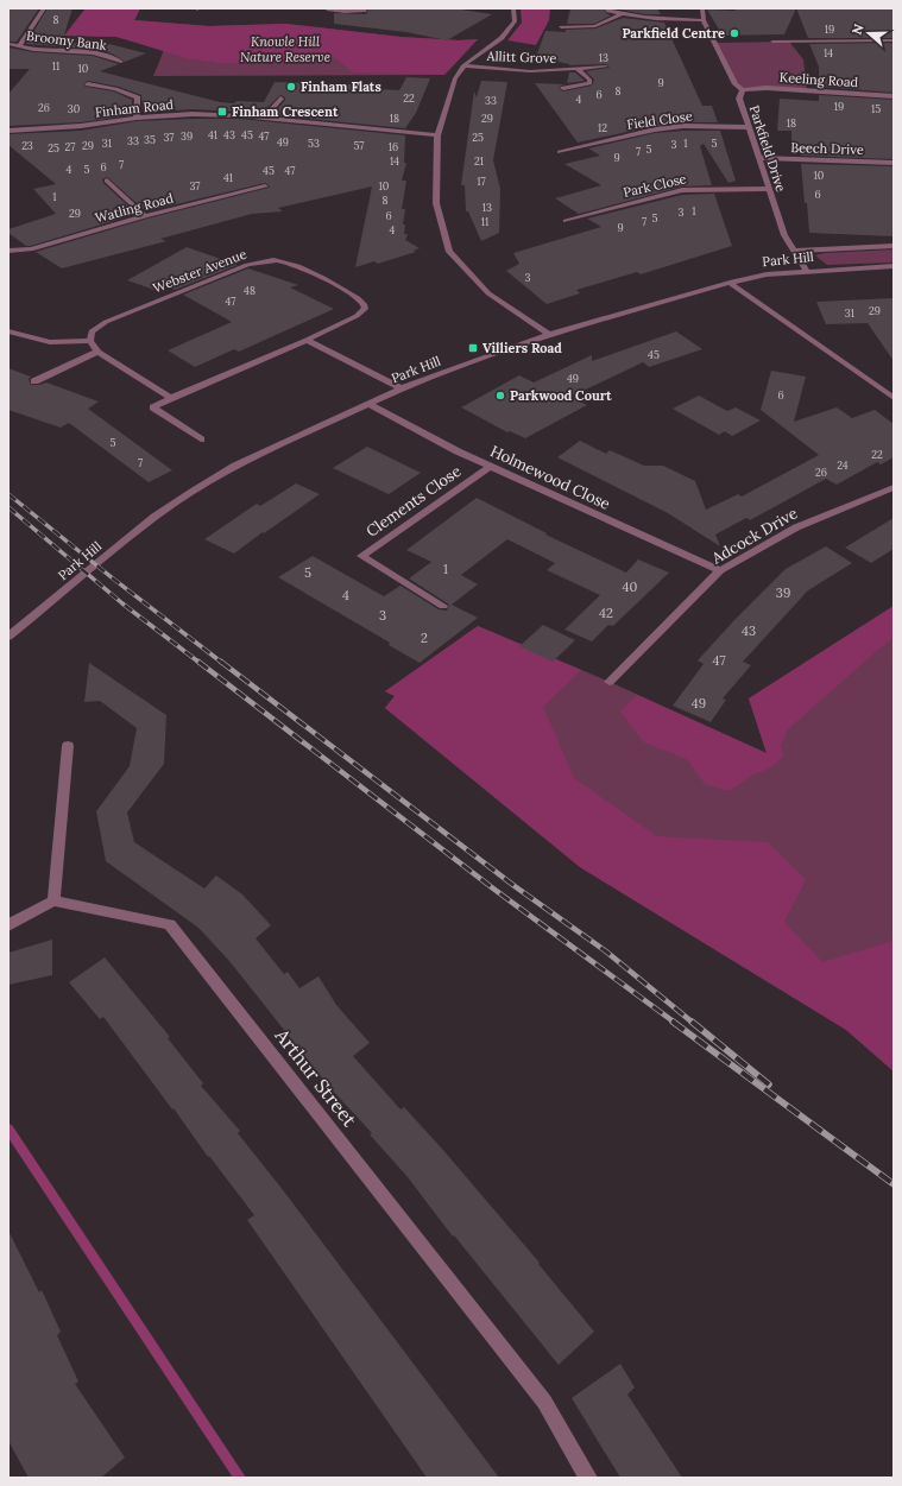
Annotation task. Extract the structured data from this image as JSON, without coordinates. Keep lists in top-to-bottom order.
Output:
{
  "streets": {
    "street": [
      "Broomy Bank",
      "Allitt Grove",
      "Keeling Road",
      "Finham Road",
      "Field Close",
      "Parkfield Drive",
      "Beech Drive",
      "Park Close",
      "Watling Road",
      "Park Hill",
      "Webster Avenue",
      "Holmewood Close",
      "Clements Close",
      "Adcock Drive",
      "Arthur Street"
    ]
  },
  "crossings": [
    ["Keeling Road", "Parkfield Drive"],
    ["Field Close", "Parkfield Drive"],
    ["Parkfield Drive", "Beech Drive"],
    ["Parkfield Drive", "Park Close"],
    ["Parkfield Drive", "Park Hill"],
    ["Park Hill", "Holmewood Close"],
    ["Holmewood Close", "Clements Close"],
    ["Holmewood Close", "Adcock Drive"]
  ],
  "parks": ["Knowle Hill Nature Reserve"],
  "places": {
    "other": ["Parkfield Centre", "Finham Flats", "Parkwood Court"],
    "transit": ["Finham Crescent", "Villiers Road"]
  },
  "house_numbers": [
    "8",
    "19",
    "14",
    "13",
    "11",
    "10",
    "9",
    "8",
    "6",
    "22",
    "4",
    "33",
    "19",
    "26",
    "30",
    "15",
    "18",
    "29",
    "18",
    "12",
    "41",
    "43",
    "45",
    "39",
    "47",
    "37",
    "25",
    "35",
    "33",
    "49",
    "31",
    "53",
    "1",
    "5",
    "3",
    "23",
    "29",
    "57",
    "27",
    "16",
    "25",
    "5",
    "7",
    "9",
    "14",
    "21",
    "7",
    "6",
    "4",
    "5",
    "45",
    "47",
    "10",
    "41",
    "17",
    "37",
    "10",
    "6",
    "1",
    "8",
    "13",
    "1",
    "3",
    "29",
    "6",
    "5",
    "11",
    "7",
    "9",
    "4",
    "3",
    "48",
    "47",
    "29",
    "31",
    "45",
    "49",
    "6",
    "5",
    "22",
    "7",
    "24",
    "26",
    "1",
    "5",
    "40",
    "39",
    "4",
    "42",
    "3",
    "43",
    "2",
    "47",
    "49"
  ],
  "north": "left"
}
